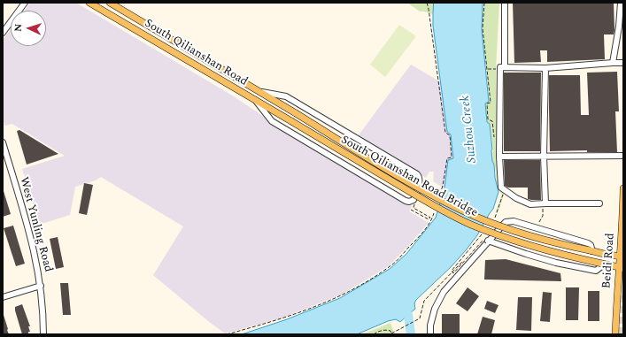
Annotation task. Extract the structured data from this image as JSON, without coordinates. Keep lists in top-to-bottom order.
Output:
{
  "streets": {
    "main road": ["South Qilianshan Road", "South Qilianshan Road Bridge", "Beidi Road"],
    "street": ["West Yunling Road"]
  },
  "crossings": [
    ["South Qilianshan Road", "South Qilianshan Road Bridge"],
    ["South Qilianshan Road Bridge", "Beidi Road"]
  ],
  "water": ["Suzhou Creek"],
  "north": "left"
}
